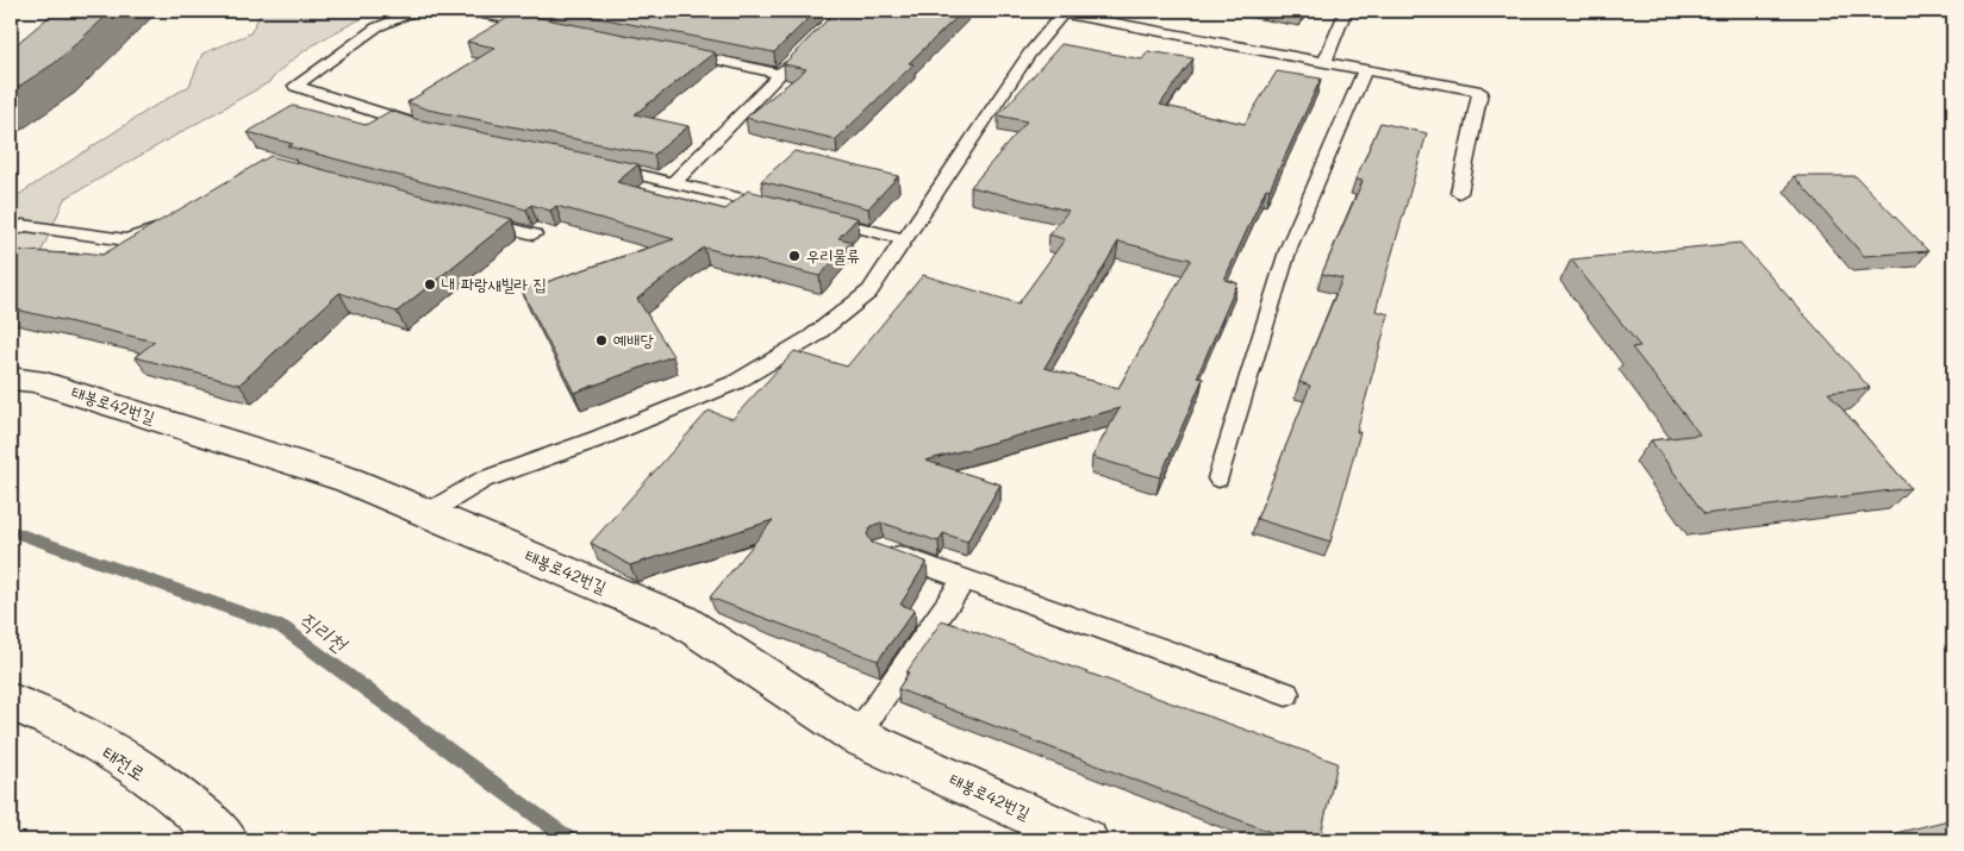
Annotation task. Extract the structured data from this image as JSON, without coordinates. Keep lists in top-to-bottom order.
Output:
{
  "streets": {
    "street": ["태봉로42번길", "태전로"]
  },
  "water": ["직리천"],
  "places": ["우리물류", "내 파랑새빌라 집", "예배당"]
}
